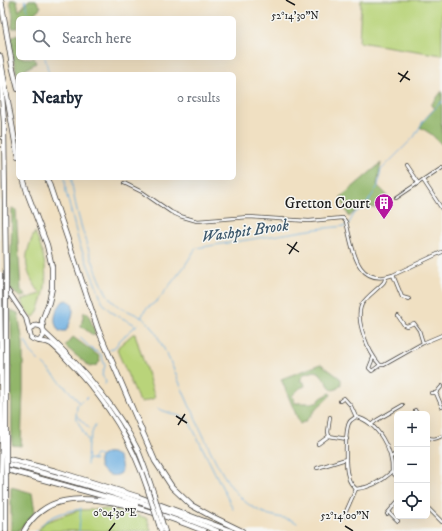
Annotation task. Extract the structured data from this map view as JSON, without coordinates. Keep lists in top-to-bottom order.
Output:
{
  "water": ["Washpit Brook"],
  "places": {
    "building": ["Gretton Court"]
  },
  "page": {
    "search": "Search here",
    "heading": ["Nearby", "0 results"],
    "map_buttons": ["+", "−"]
  },
  "coordinates": ["52°14'30\"N", "0°04'30\"E", "52°14'00\"N"]
}
